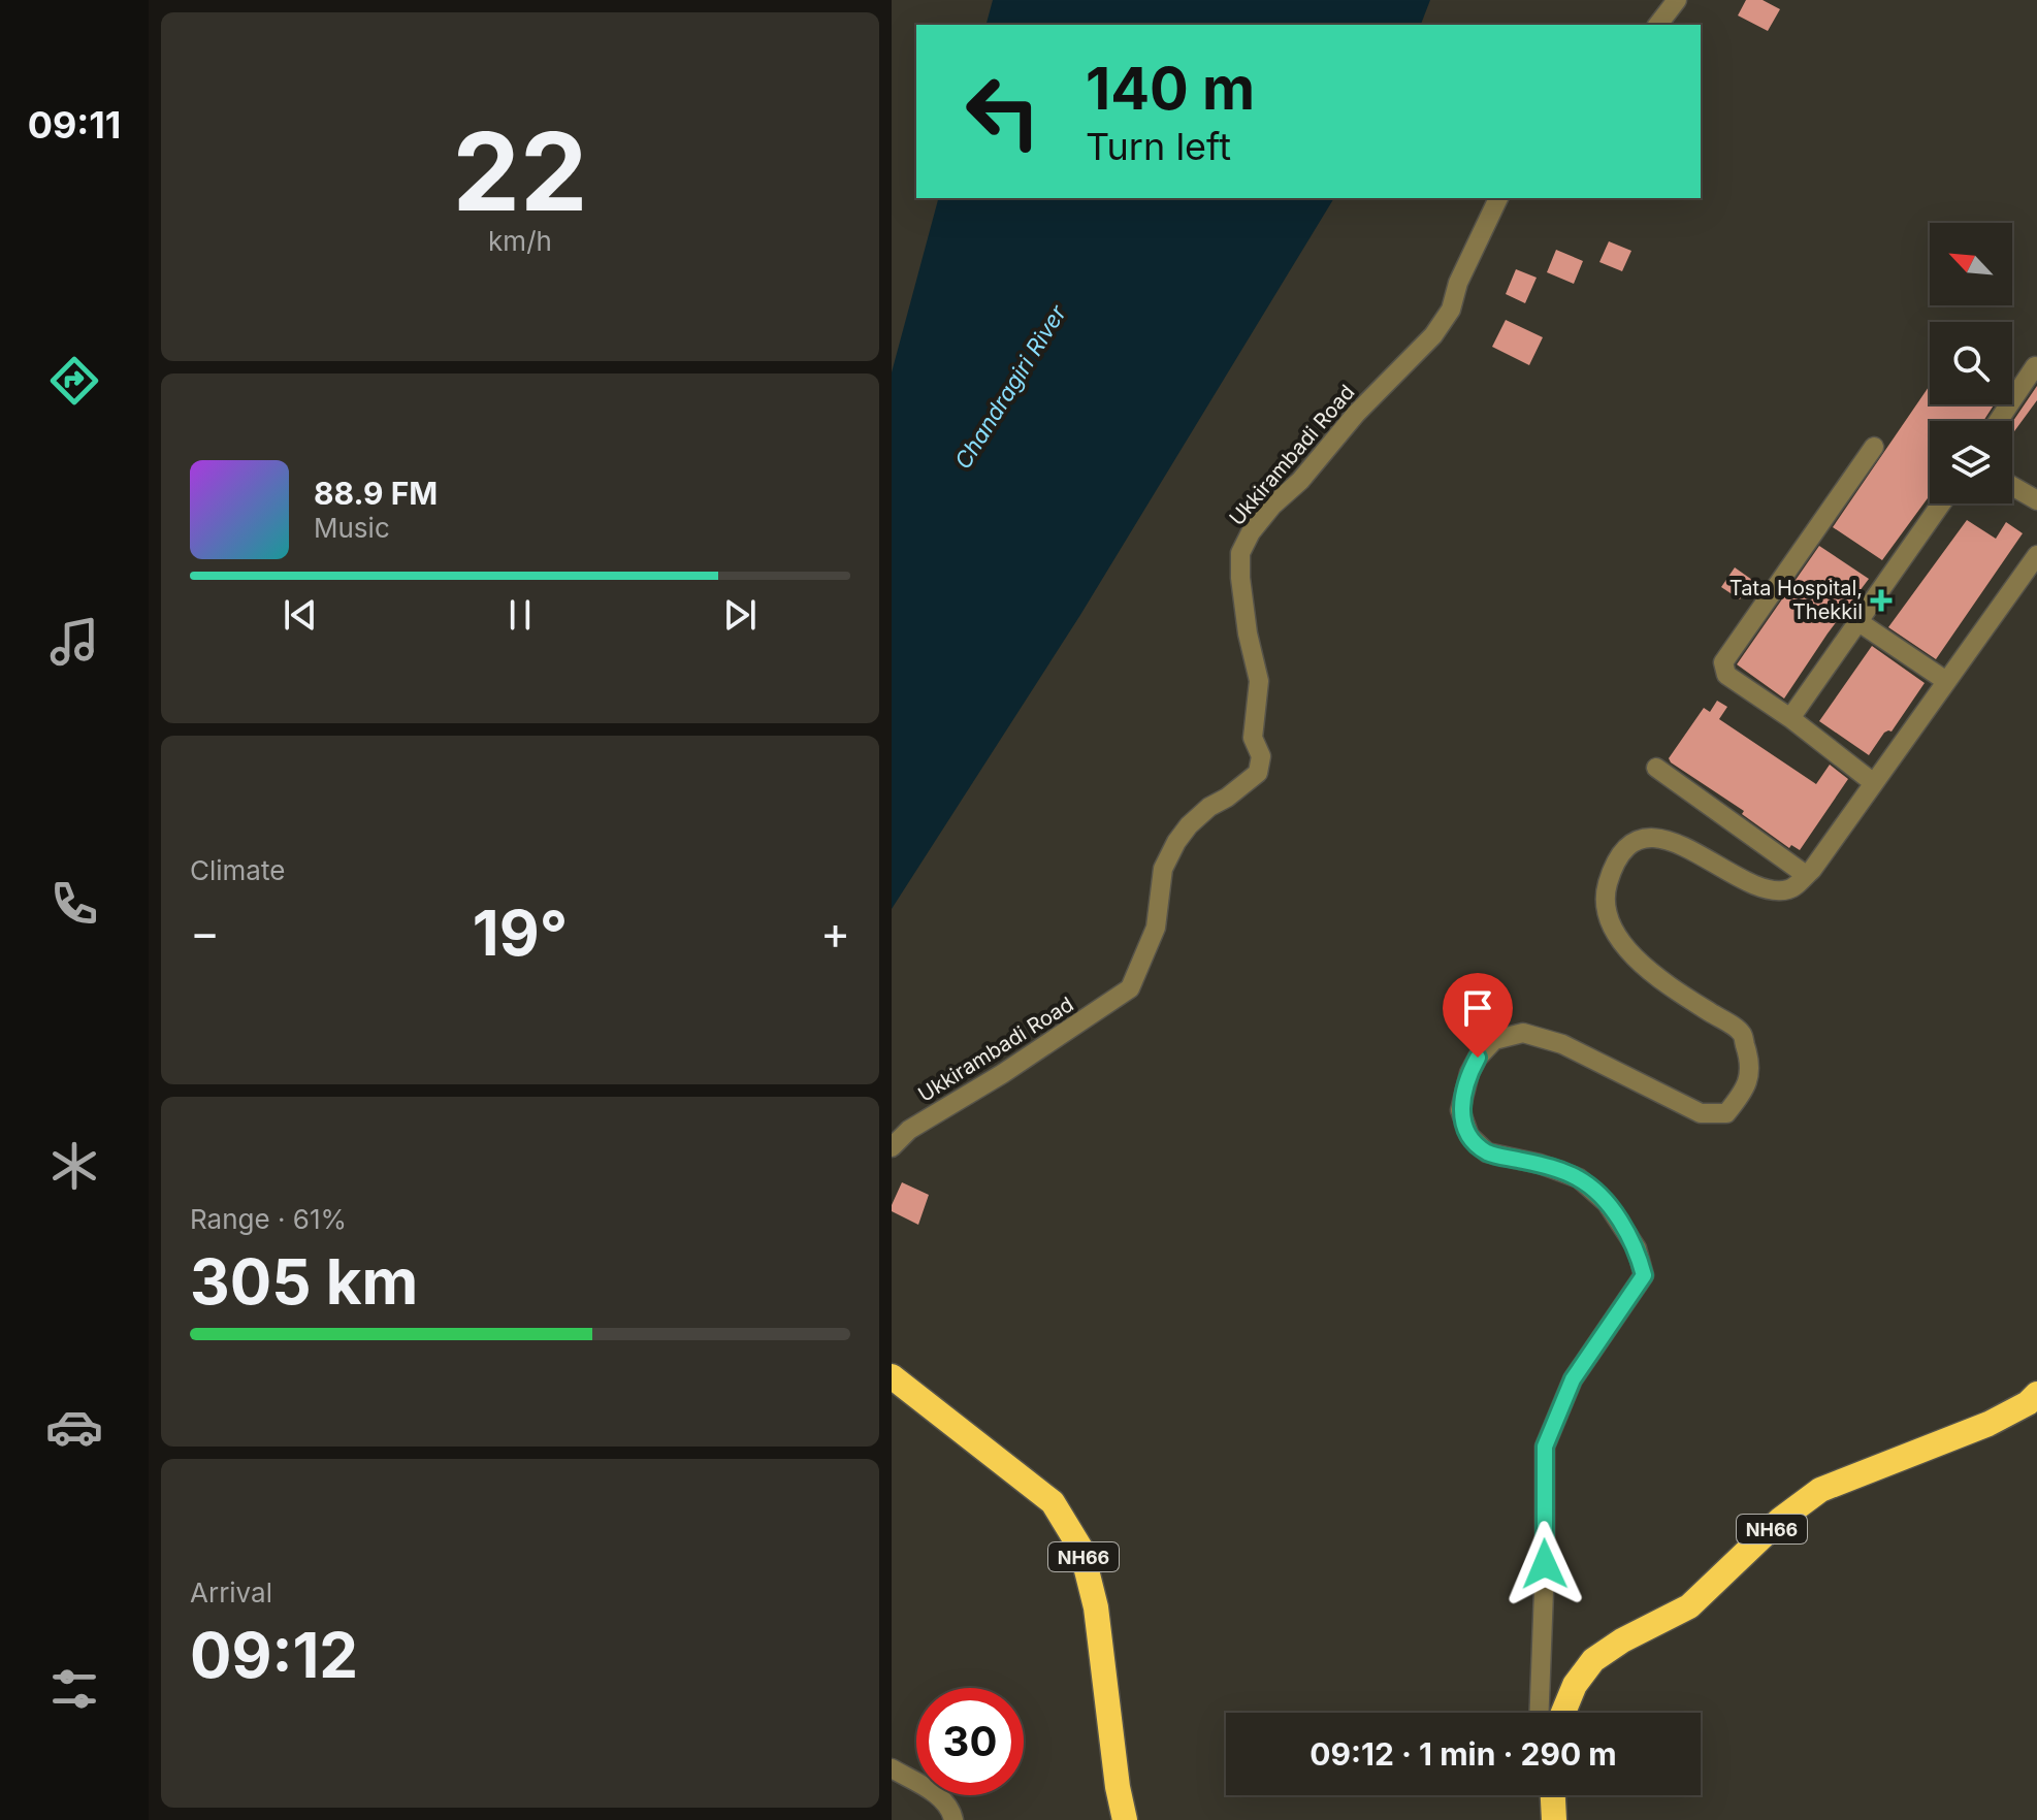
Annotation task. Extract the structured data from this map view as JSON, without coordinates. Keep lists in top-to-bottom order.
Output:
{
  "streets": {
    "highway": ["NH66"],
    "street": ["Ukkirambadi Road"]
  },
  "water": ["Chandragiri River"],
  "places": {
    "health": ["Tata Hospital, Thekkil"]
  },
  "north": "top left",
  "page": {
    "tabs": "09:11",
    "tile": [
      ["22", "km/h"],
      "Climate",
      ["Range · 61%", "305 km"],
      ["Arrival", "09:12"]
    ],
    "turn": ["140 m", "Turn left"],
    "song": ["88.9 FM", "Music"],
    "heat": ["−", "19°", "+"],
    "limit": "30",
    "trip": "09:12 · 1 min · 290 m"
  }
}
